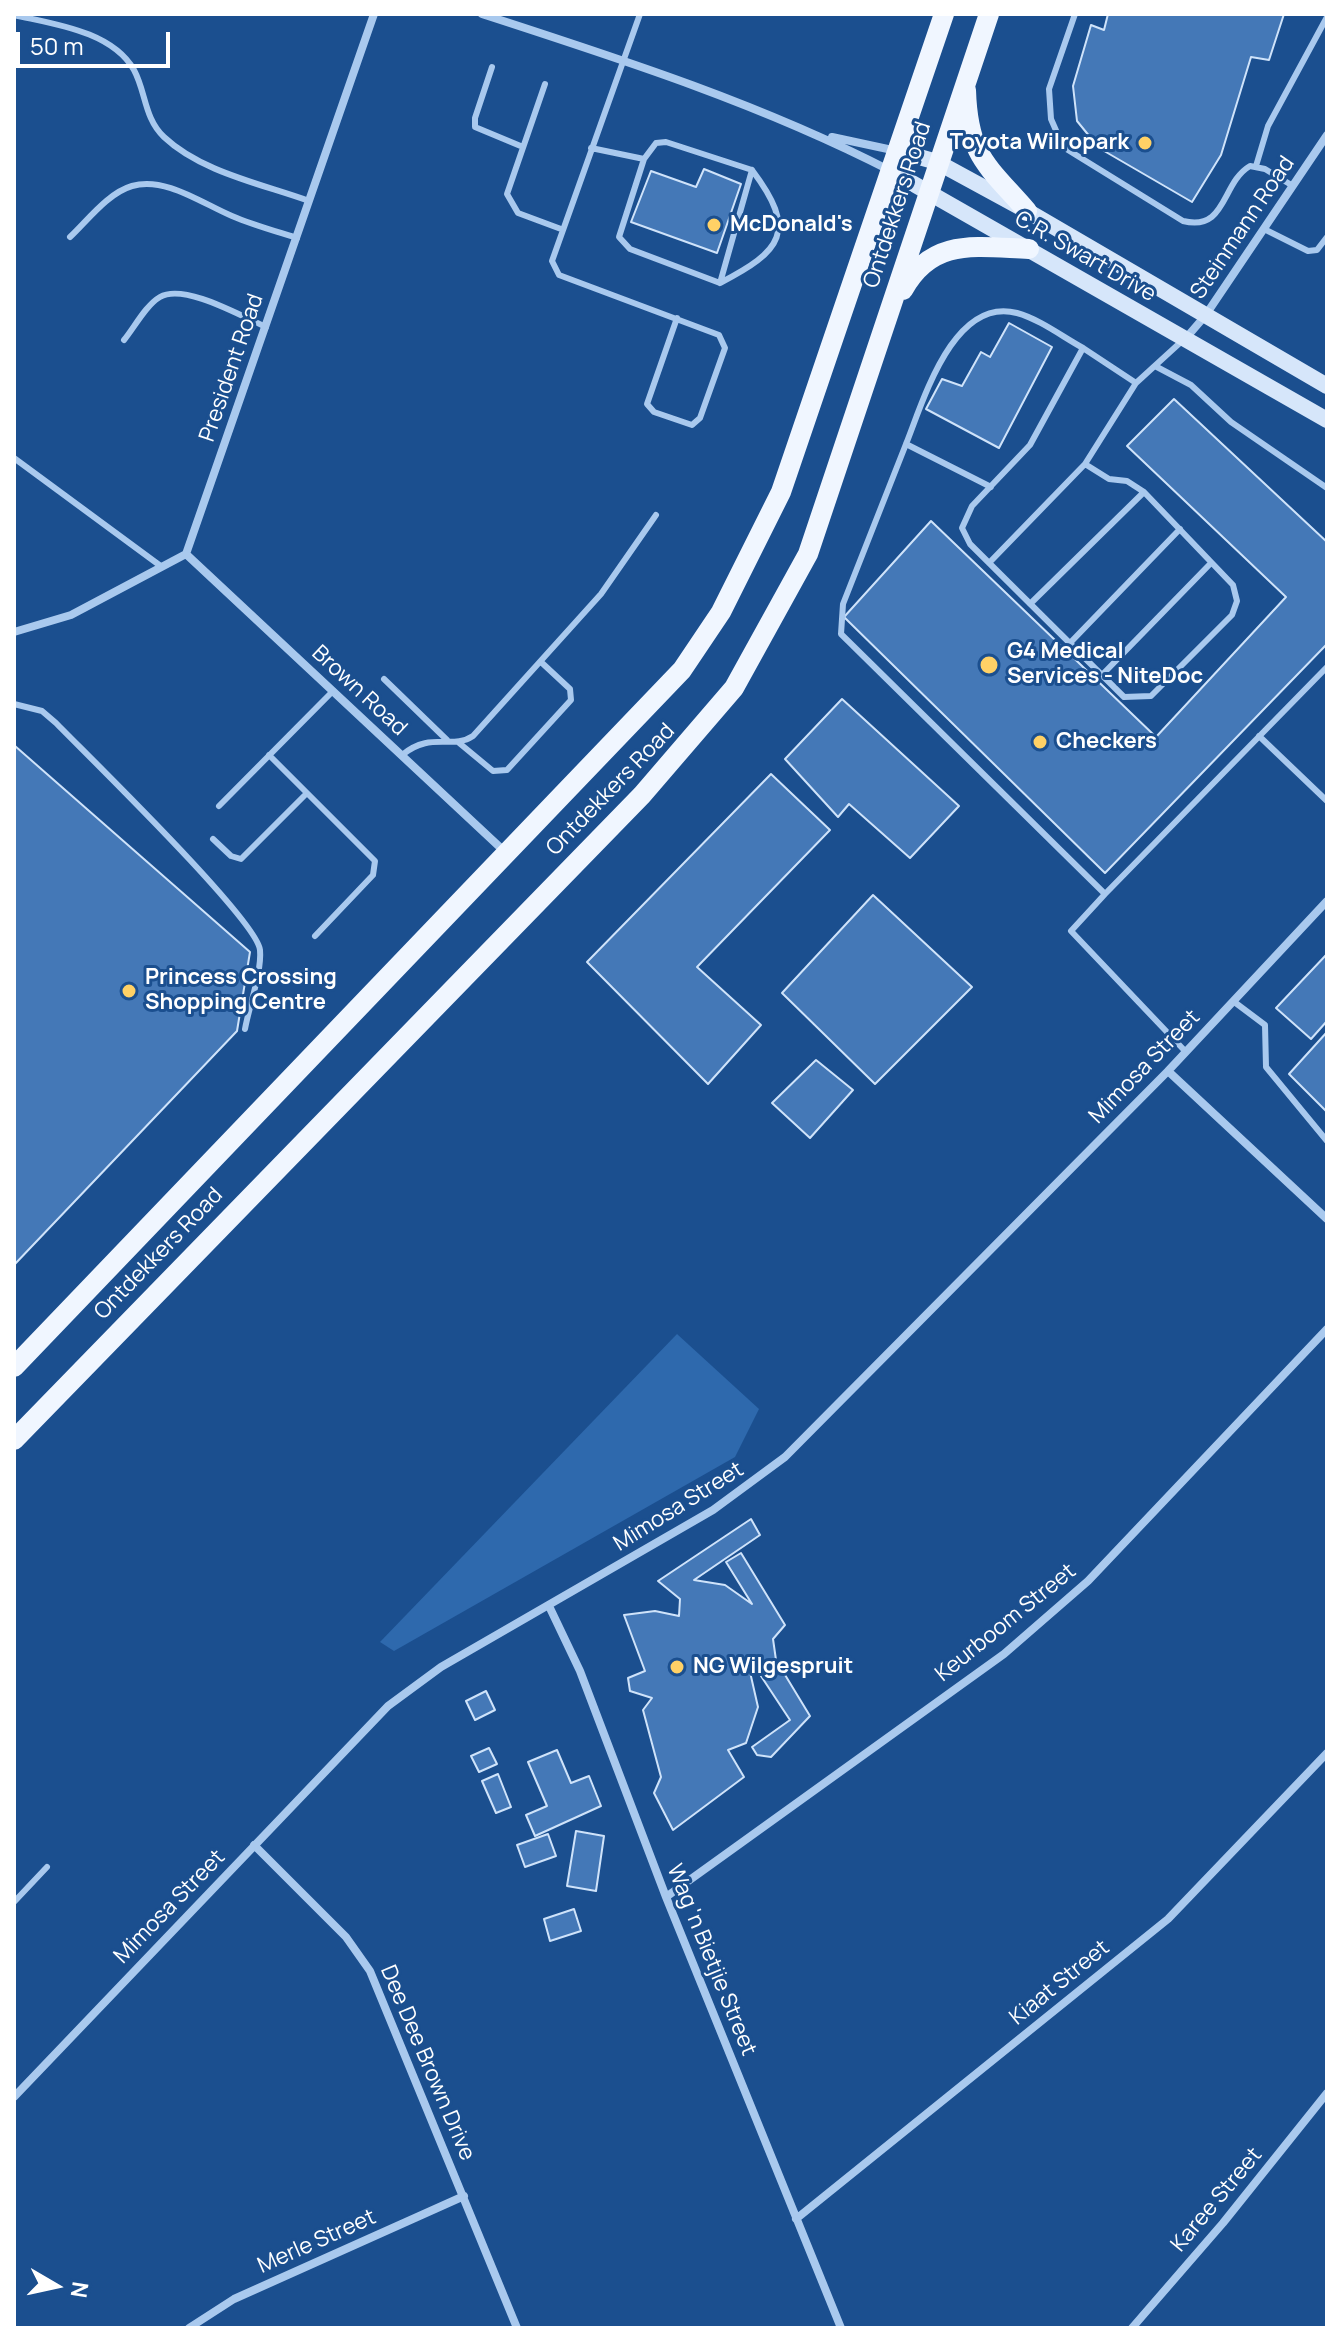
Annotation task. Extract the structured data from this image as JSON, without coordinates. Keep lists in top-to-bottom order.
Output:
{
  "streets": {
    "main road": ["Ontdekkers Road", "C.R. Swart Drive"],
    "street": [
      "Steinmann Road",
      "President Road",
      "Brown Road",
      "Mimosa Street",
      "Keurboom Street",
      "Wag 'n Bietjie Street",
      "Kiaat Street",
      "Dee Dee Brown Drive",
      "Karee Street",
      "Merle Street"
    ]
  },
  "crossings": [
    ["Ontdekkers Road", "C.R. Swart Drive"],
    ["Ontdekkers Road", "Brown Road"],
    ["Steinmann Road", "C.R. Swart Drive"],
    ["President Road", "Brown Road"],
    ["Mimosa Street", "Wag 'n Bietjie Street"],
    ["Mimosa Street", "Dee Dee Brown Drive"],
    ["Keurboom Street", "Wag 'n Bietjie Street"],
    ["Wag 'n Bietjie Street", "Kiaat Street"],
    ["Dee Dee Brown Drive", "Merle Street"]
  ],
  "places": [
    "Toyota Wilropark",
    "McDonald's",
    "G4 Medical Services - NiteDoc",
    "Checkers",
    "Princess Crossing Shopping Centre",
    "NG Wilgespruit"
  ],
  "scale_bar": "50 m",
  "north": "right"
}
